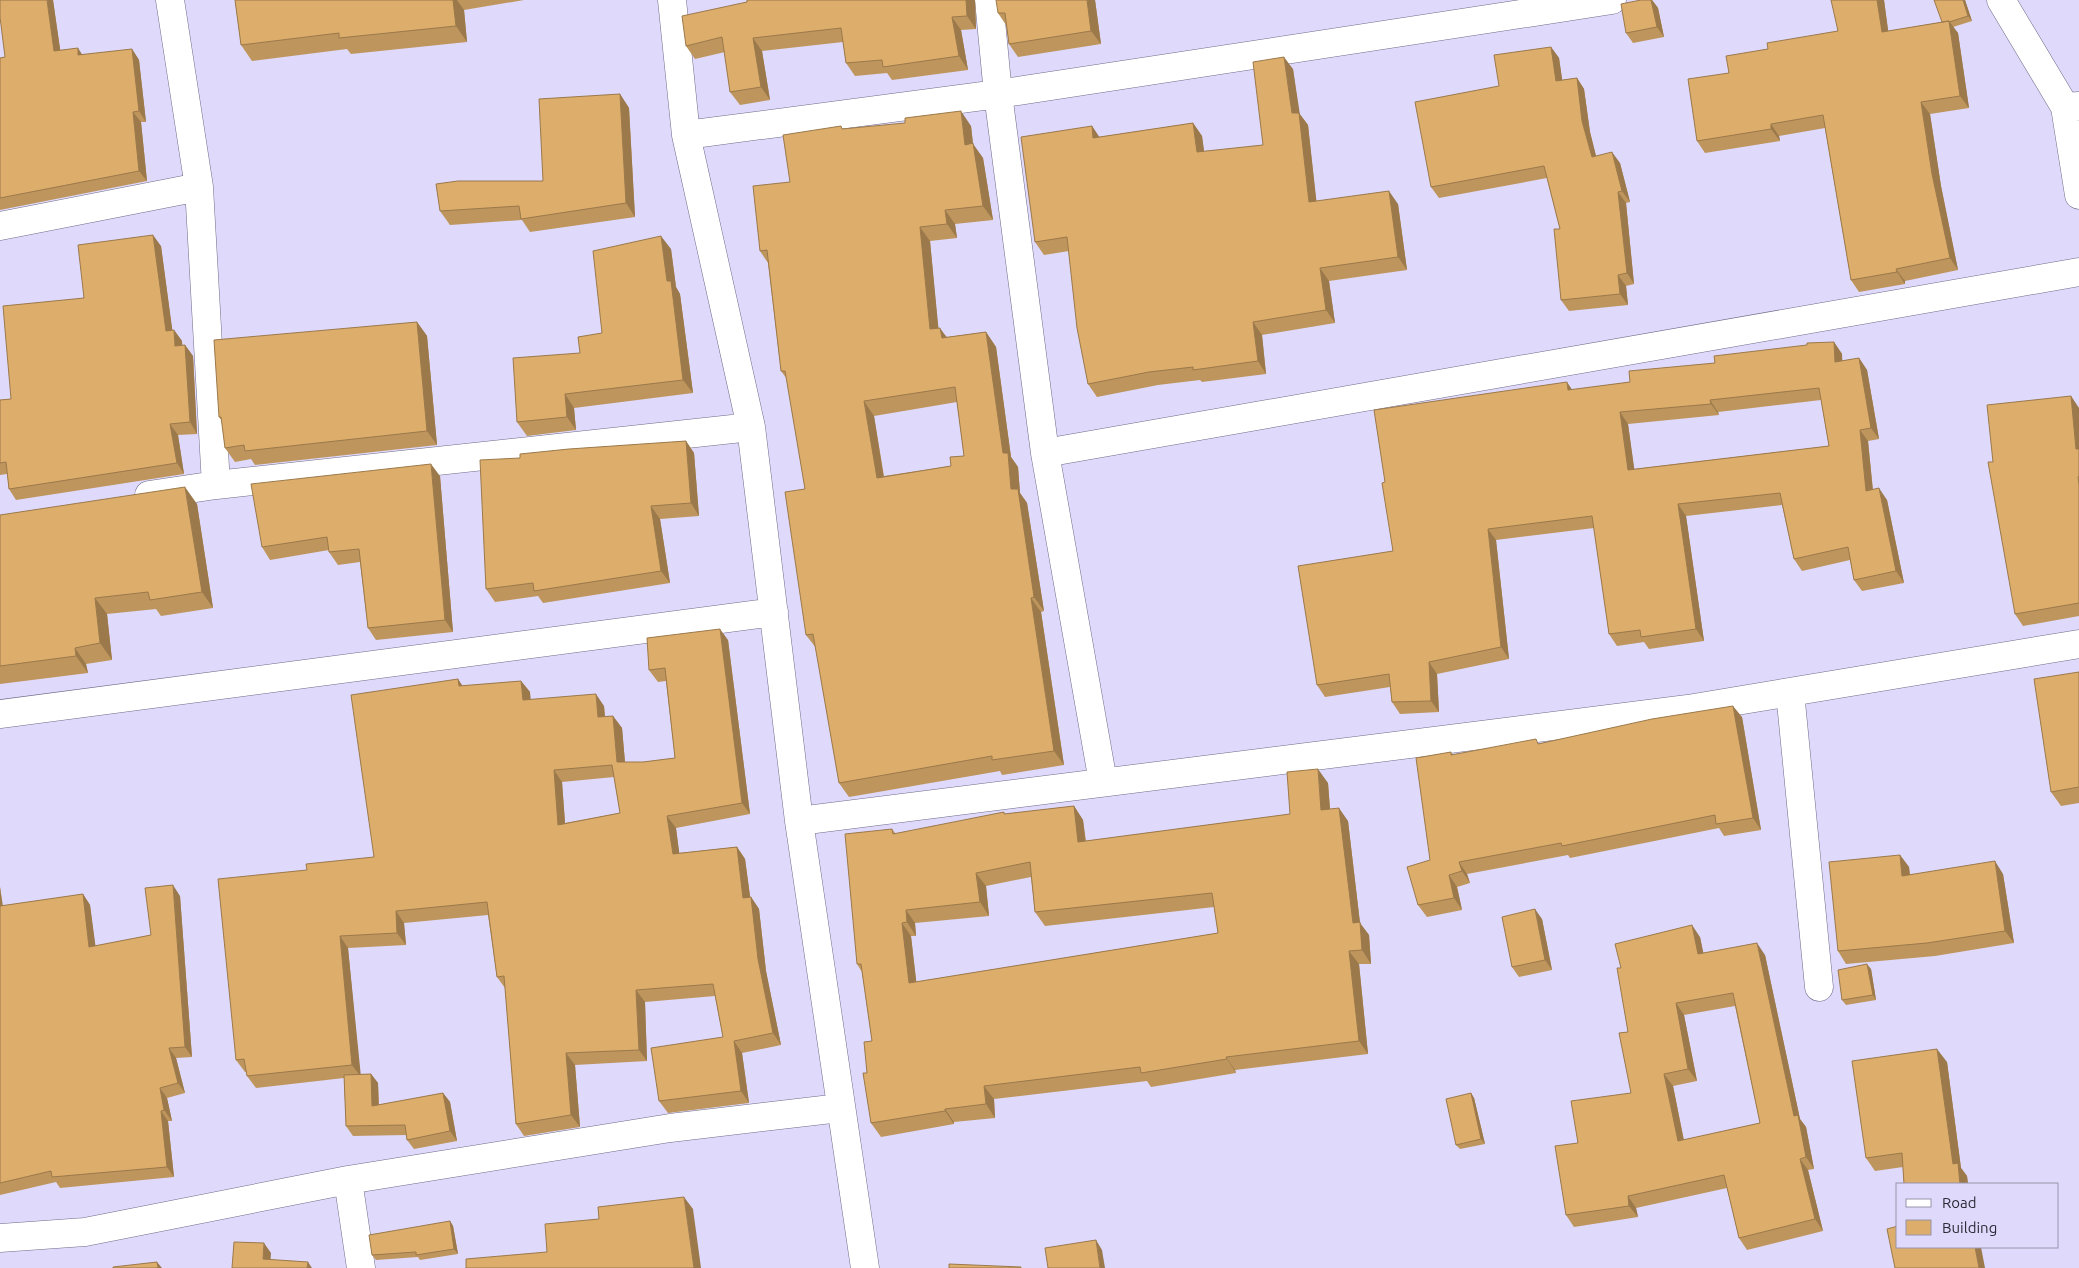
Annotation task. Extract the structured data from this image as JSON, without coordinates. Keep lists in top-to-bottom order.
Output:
{
  "legend": ["Road", "Building"]
}
